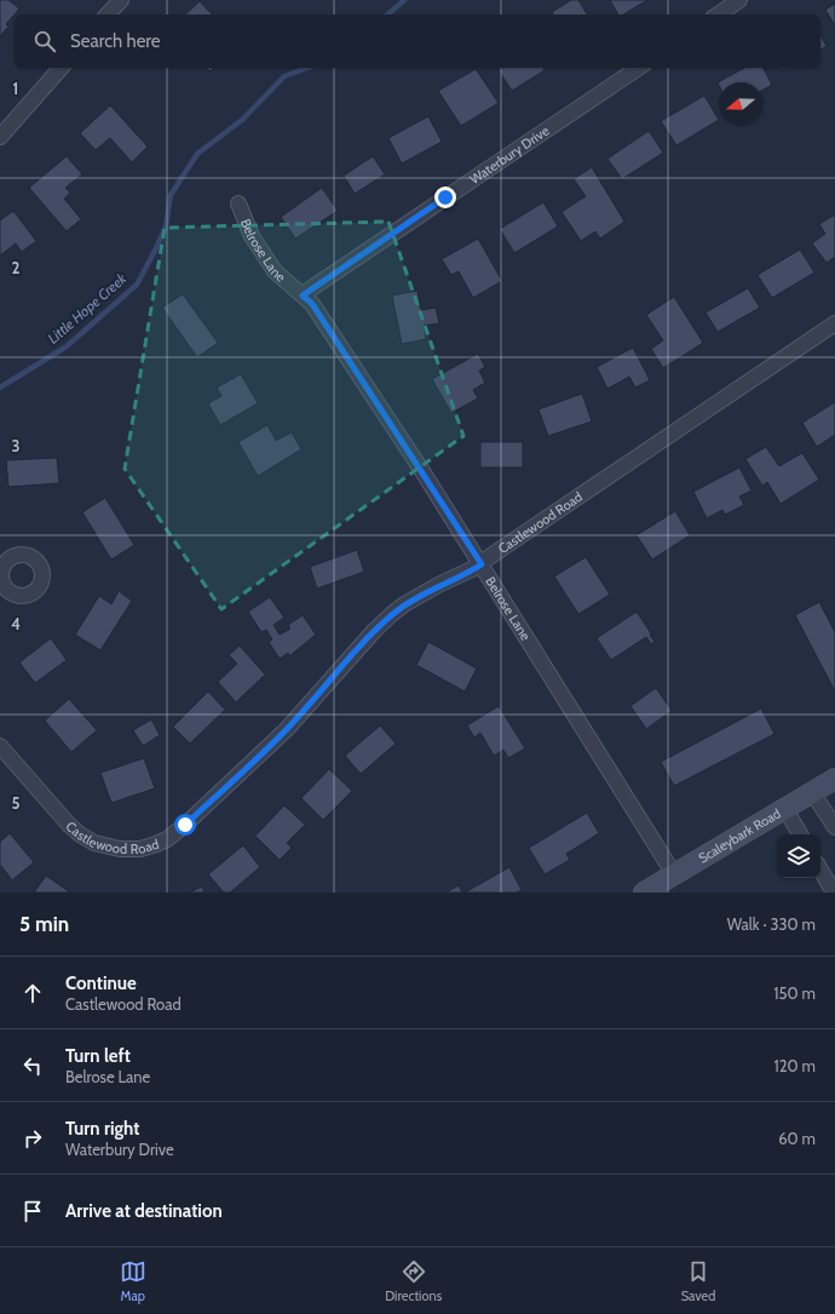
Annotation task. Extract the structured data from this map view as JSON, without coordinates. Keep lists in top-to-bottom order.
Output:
{
  "streets": {
    "street": [
      "Waterbury Drive",
      "Belrose Lane",
      "Castlewood Road",
      "Scaleybark Road"
    ]
  },
  "crossings": [
    ["Waterbury Drive", "Belrose Lane"],
    ["Belrose Lane", "Castlewood Road"],
    ["Belrose Lane", "Scaleybark Road"]
  ],
  "water": ["Little Hope Creek"],
  "north": "left",
  "page": {
    "search": "Search here",
    "heading": ["5 min", "Walk · 330 m"],
    "list": [
      ["Continue", "Castlewood Road", "150 m"],
      ["Turn left", "Belrose Lane", "120 m"],
      ["Turn right", "Waterbury Drive", "60 m"],
      "Arrive at destination"
    ],
    "nav": ["Map", "Directions", "Saved"]
  },
  "grid": {
    "rows": [
      "1",
      "2",
      "3",
      "4",
      "5"
    ]
  }
}
